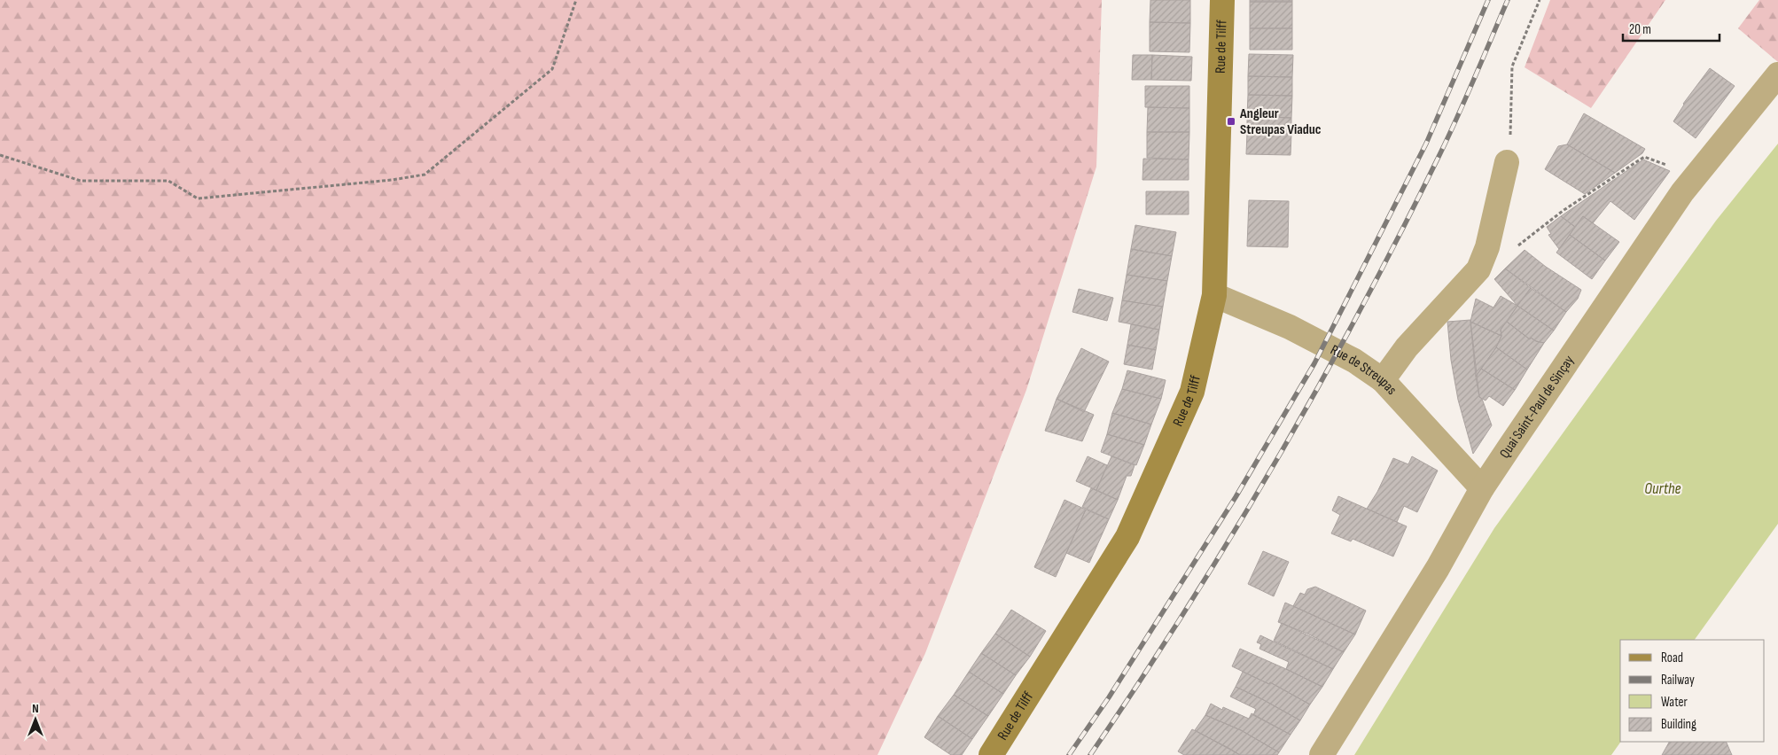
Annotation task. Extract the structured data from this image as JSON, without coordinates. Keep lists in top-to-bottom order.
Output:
{
  "streets": {
    "main road": ["Rue de Tilff"],
    "street": ["Rue de Streupas", "Quai Saint-Paul de Sinçay"]
  },
  "crossings": [
    ["Rue de Tilff", "Rue de Streupas"],
    ["Rue de Streupas", "Quai Saint-Paul de Sinçay"]
  ],
  "water": ["Ourthe"],
  "places": {
    "transit": ["Angleur Streupas Viaduc"]
  },
  "legend": [
    "Road",
    "Railway",
    "Water",
    "Building"
  ],
  "scale_bar": "20 m",
  "north": "top"
}
